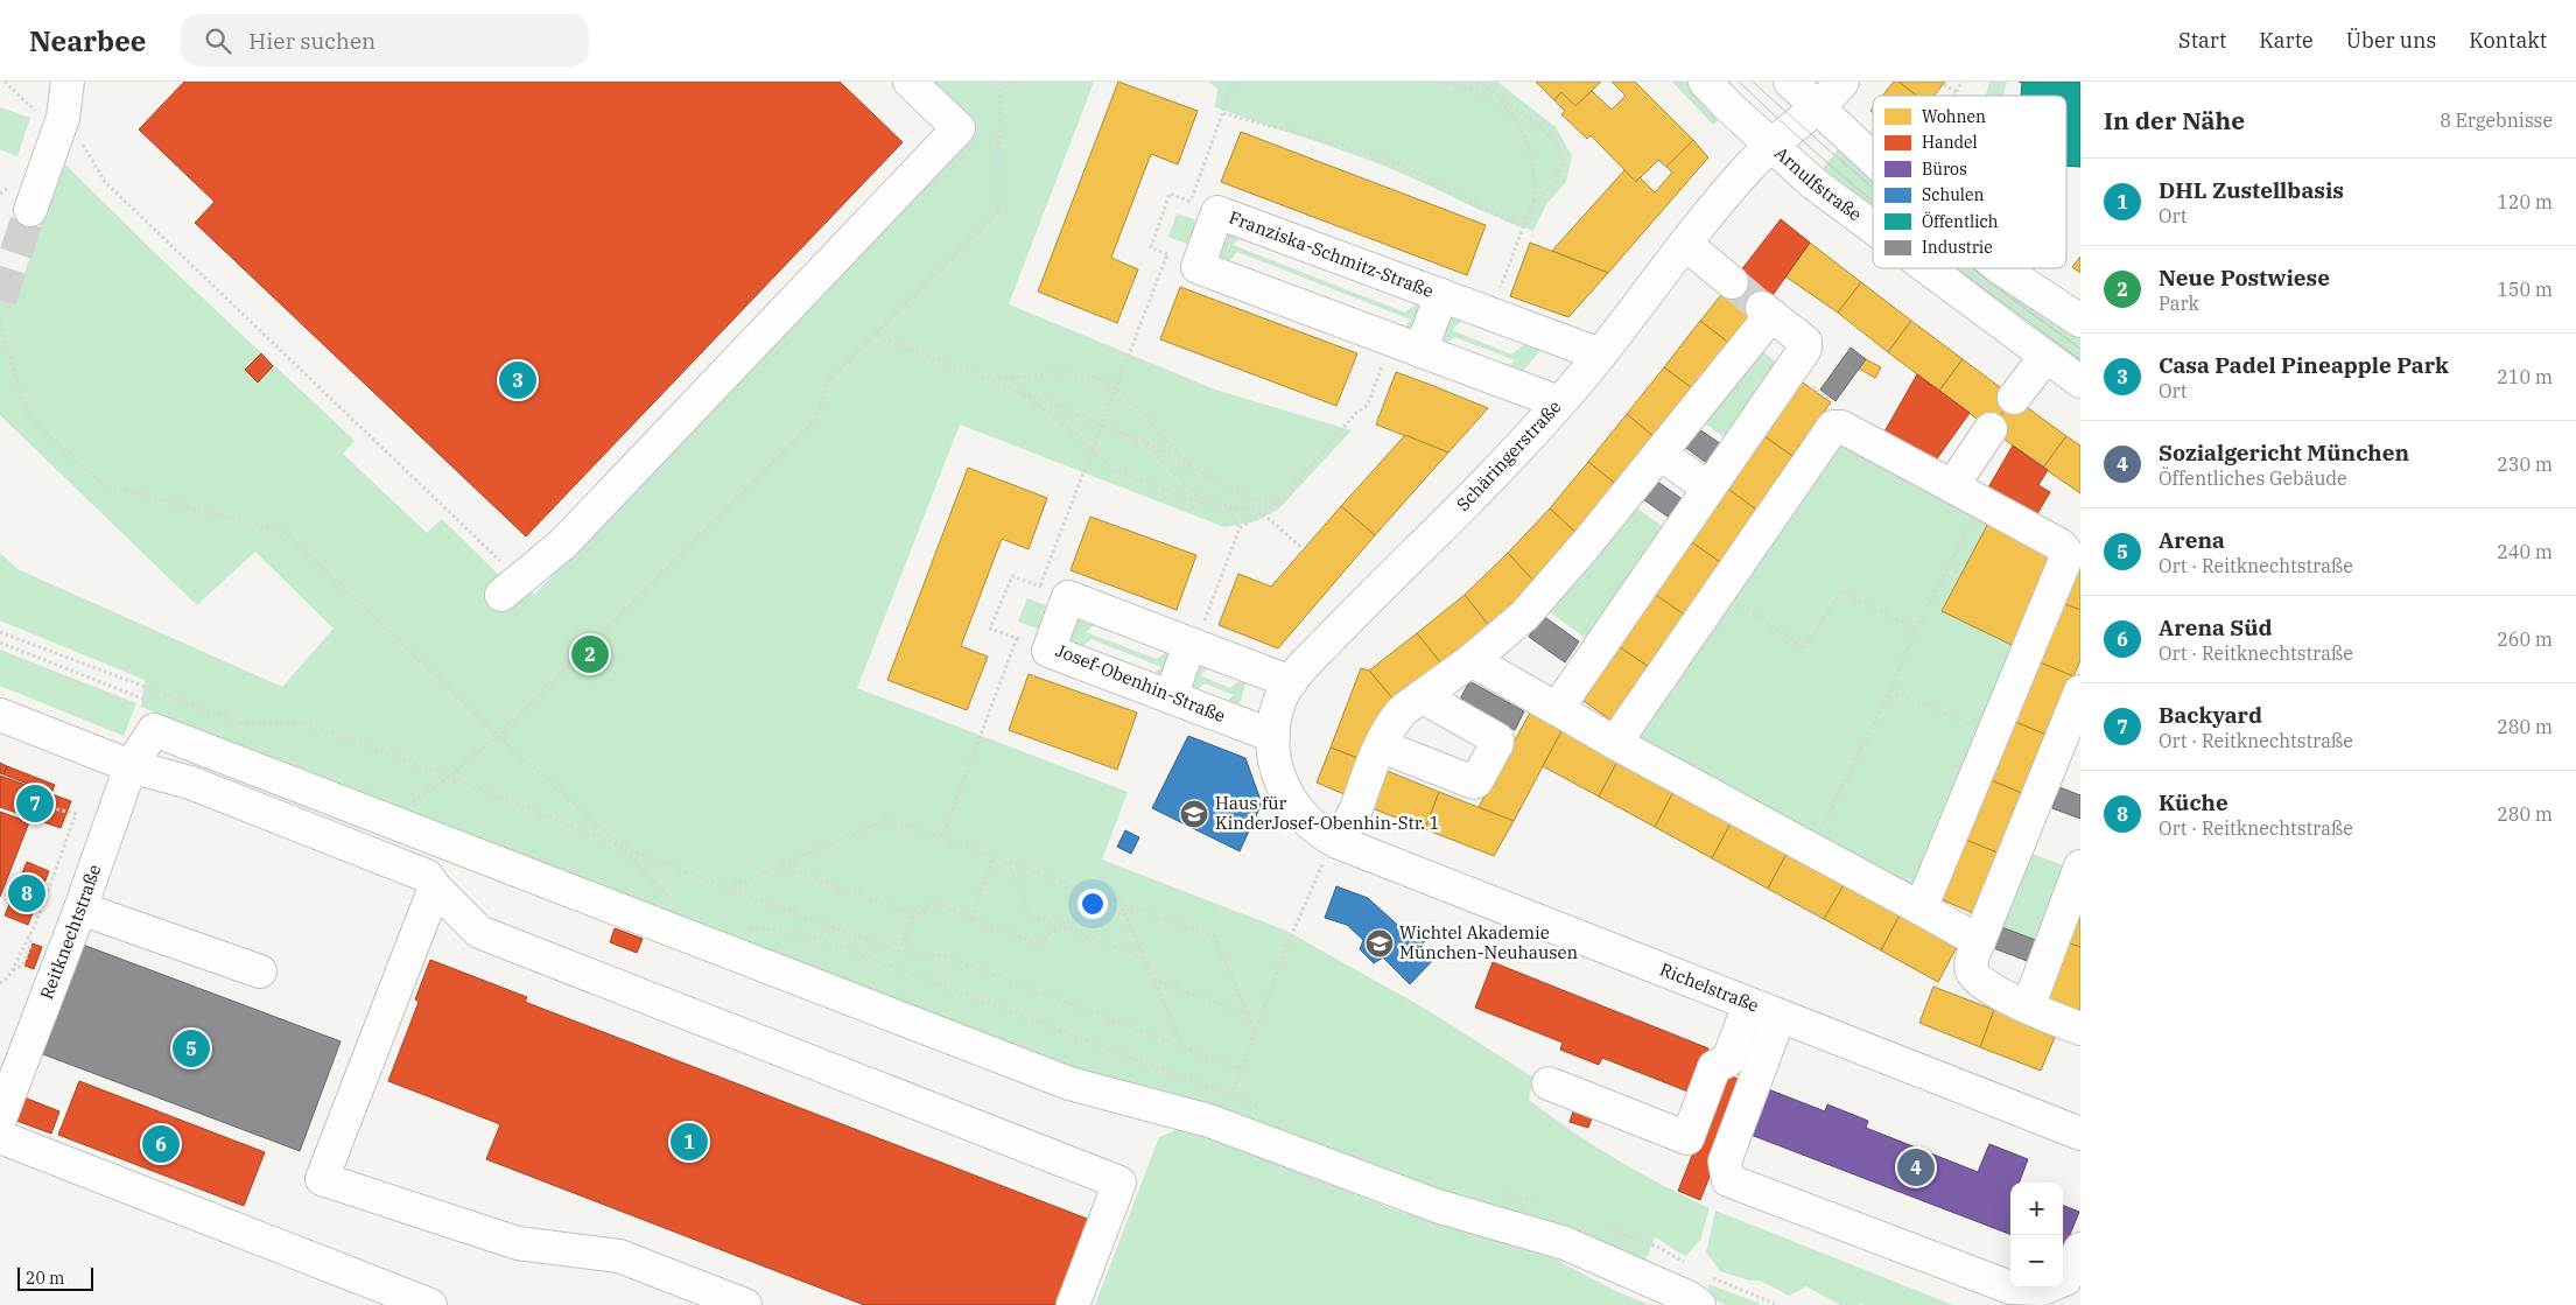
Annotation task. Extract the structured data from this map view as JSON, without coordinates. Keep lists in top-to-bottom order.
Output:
{
  "streets": {
    "street": [
      "Arnulfstraße",
      "Franziska-Schmitz-Straße",
      "Schäringerstraße",
      "Josef-Obenhin-Straße",
      "Reitknechtstraße",
      "Richelstraße"
    ]
  },
  "crossings": [
    ["Arnulfstraße", "Schäringerstraße"],
    ["Franziska-Schmitz-Straße", "Schäringerstraße"],
    ["Schäringerstraße", "Josef-Obenhin-Straße"],
    ["Schäringerstraße", "Richelstraße"]
  ],
  "places": {
    "school or university": ["Haus für KinderJosef-Obenhin-Str. 1", "Wichtel Akademie München-Neuhausen"]
  },
  "legend": [
    "Wohnen",
    "Handel",
    "Büros",
    "Schulen",
    "Öffentlich",
    "Industrie"
  ],
  "scale_bar": "20 m",
  "page": {
    "header": "Nearbee",
    "search": "Hier suchen",
    "nav": [
      "Start",
      "Karte",
      "Über uns",
      "Kontakt"
    ],
    "heading": ["In der Nähe", "8 Ergebnisse"],
    "list": [
      {
        "mark": "1",
        "name": "DHL Zustellbasis",
        "note": "Ort",
        "value": "120 m"
      },
      {
        "mark": "2",
        "name": "Neue Postwiese",
        "note": "Park",
        "value": "150 m"
      },
      {
        "mark": "3",
        "name": "Casa Padel Pineapple Park",
        "note": "Ort",
        "value": "210 m"
      },
      {
        "mark": "4",
        "name": "Sozialgericht München",
        "note": "Öffentliches Gebäude",
        "value": "230 m"
      },
      {
        "mark": "5",
        "name": "Arena",
        "note": "Ort · Reitknechtstraße",
        "value": "240 m"
      },
      {
        "mark": "6",
        "name": "Arena Süd",
        "note": "Ort · Reitknechtstraße",
        "value": "260 m"
      },
      {
        "mark": "7",
        "name": "Backyard",
        "note": "Ort · Reitknechtstraße",
        "value": "280 m"
      },
      {
        "mark": "8",
        "name": "Küche",
        "note": "Ort · Reitknechtstraße",
        "value": "280 m"
      }
    ],
    "pins": [
      "3",
      "2",
      "7",
      "8",
      "5",
      "1",
      "6",
      "4"
    ],
    "map_buttons": ["+", "−"],
    "scale": "20 m"
  }
}
